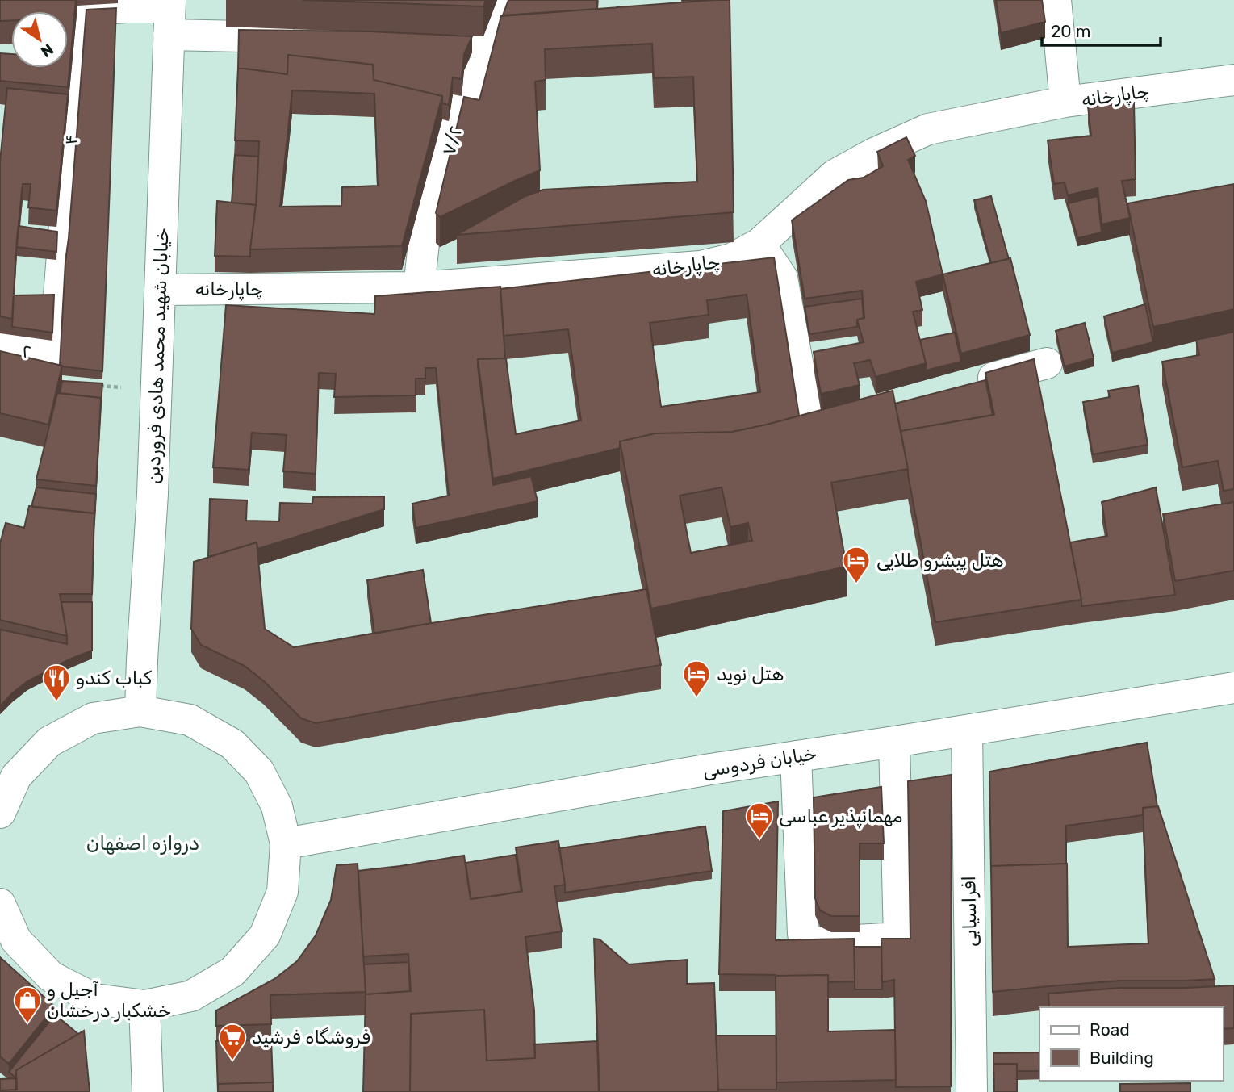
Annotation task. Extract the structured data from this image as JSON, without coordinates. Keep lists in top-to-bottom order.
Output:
{
  "streets": {
    "street": [
      "چاپارخانه",
      "۴",
      "۷/۲",
      "۲",
      "خیابان شهید محمد هادی فروردین",
      "خیابان فردوسی",
      "افراسیابی"
    ]
  },
  "crossings": [
    ["چاپارخانه", "۷/۲"],
    ["چاپارخانه", "خیابان شهید محمد هادی فروردین"],
    ["۴", "۲"],
    ["۴", "خیابان شهید محمد هادی فروردین"],
    ["خیابان فردوسی", "افراسیابی"]
  ],
  "districts": ["دروازه اصفهان"],
  "places": {
    "hotel": ["هتل پیشرو طلایی", "هتل نوید", "مهمانپذیر عباسی"],
    "restaurant": ["کباب کندو"],
    "shop": ["آجیل و خشکبار درخشان"],
    "supermarket": ["فروشگاه فرشید"]
  },
  "legend": ["Road", "Building"],
  "scale_bar": "20 m",
  "north": "bottom right"
}
